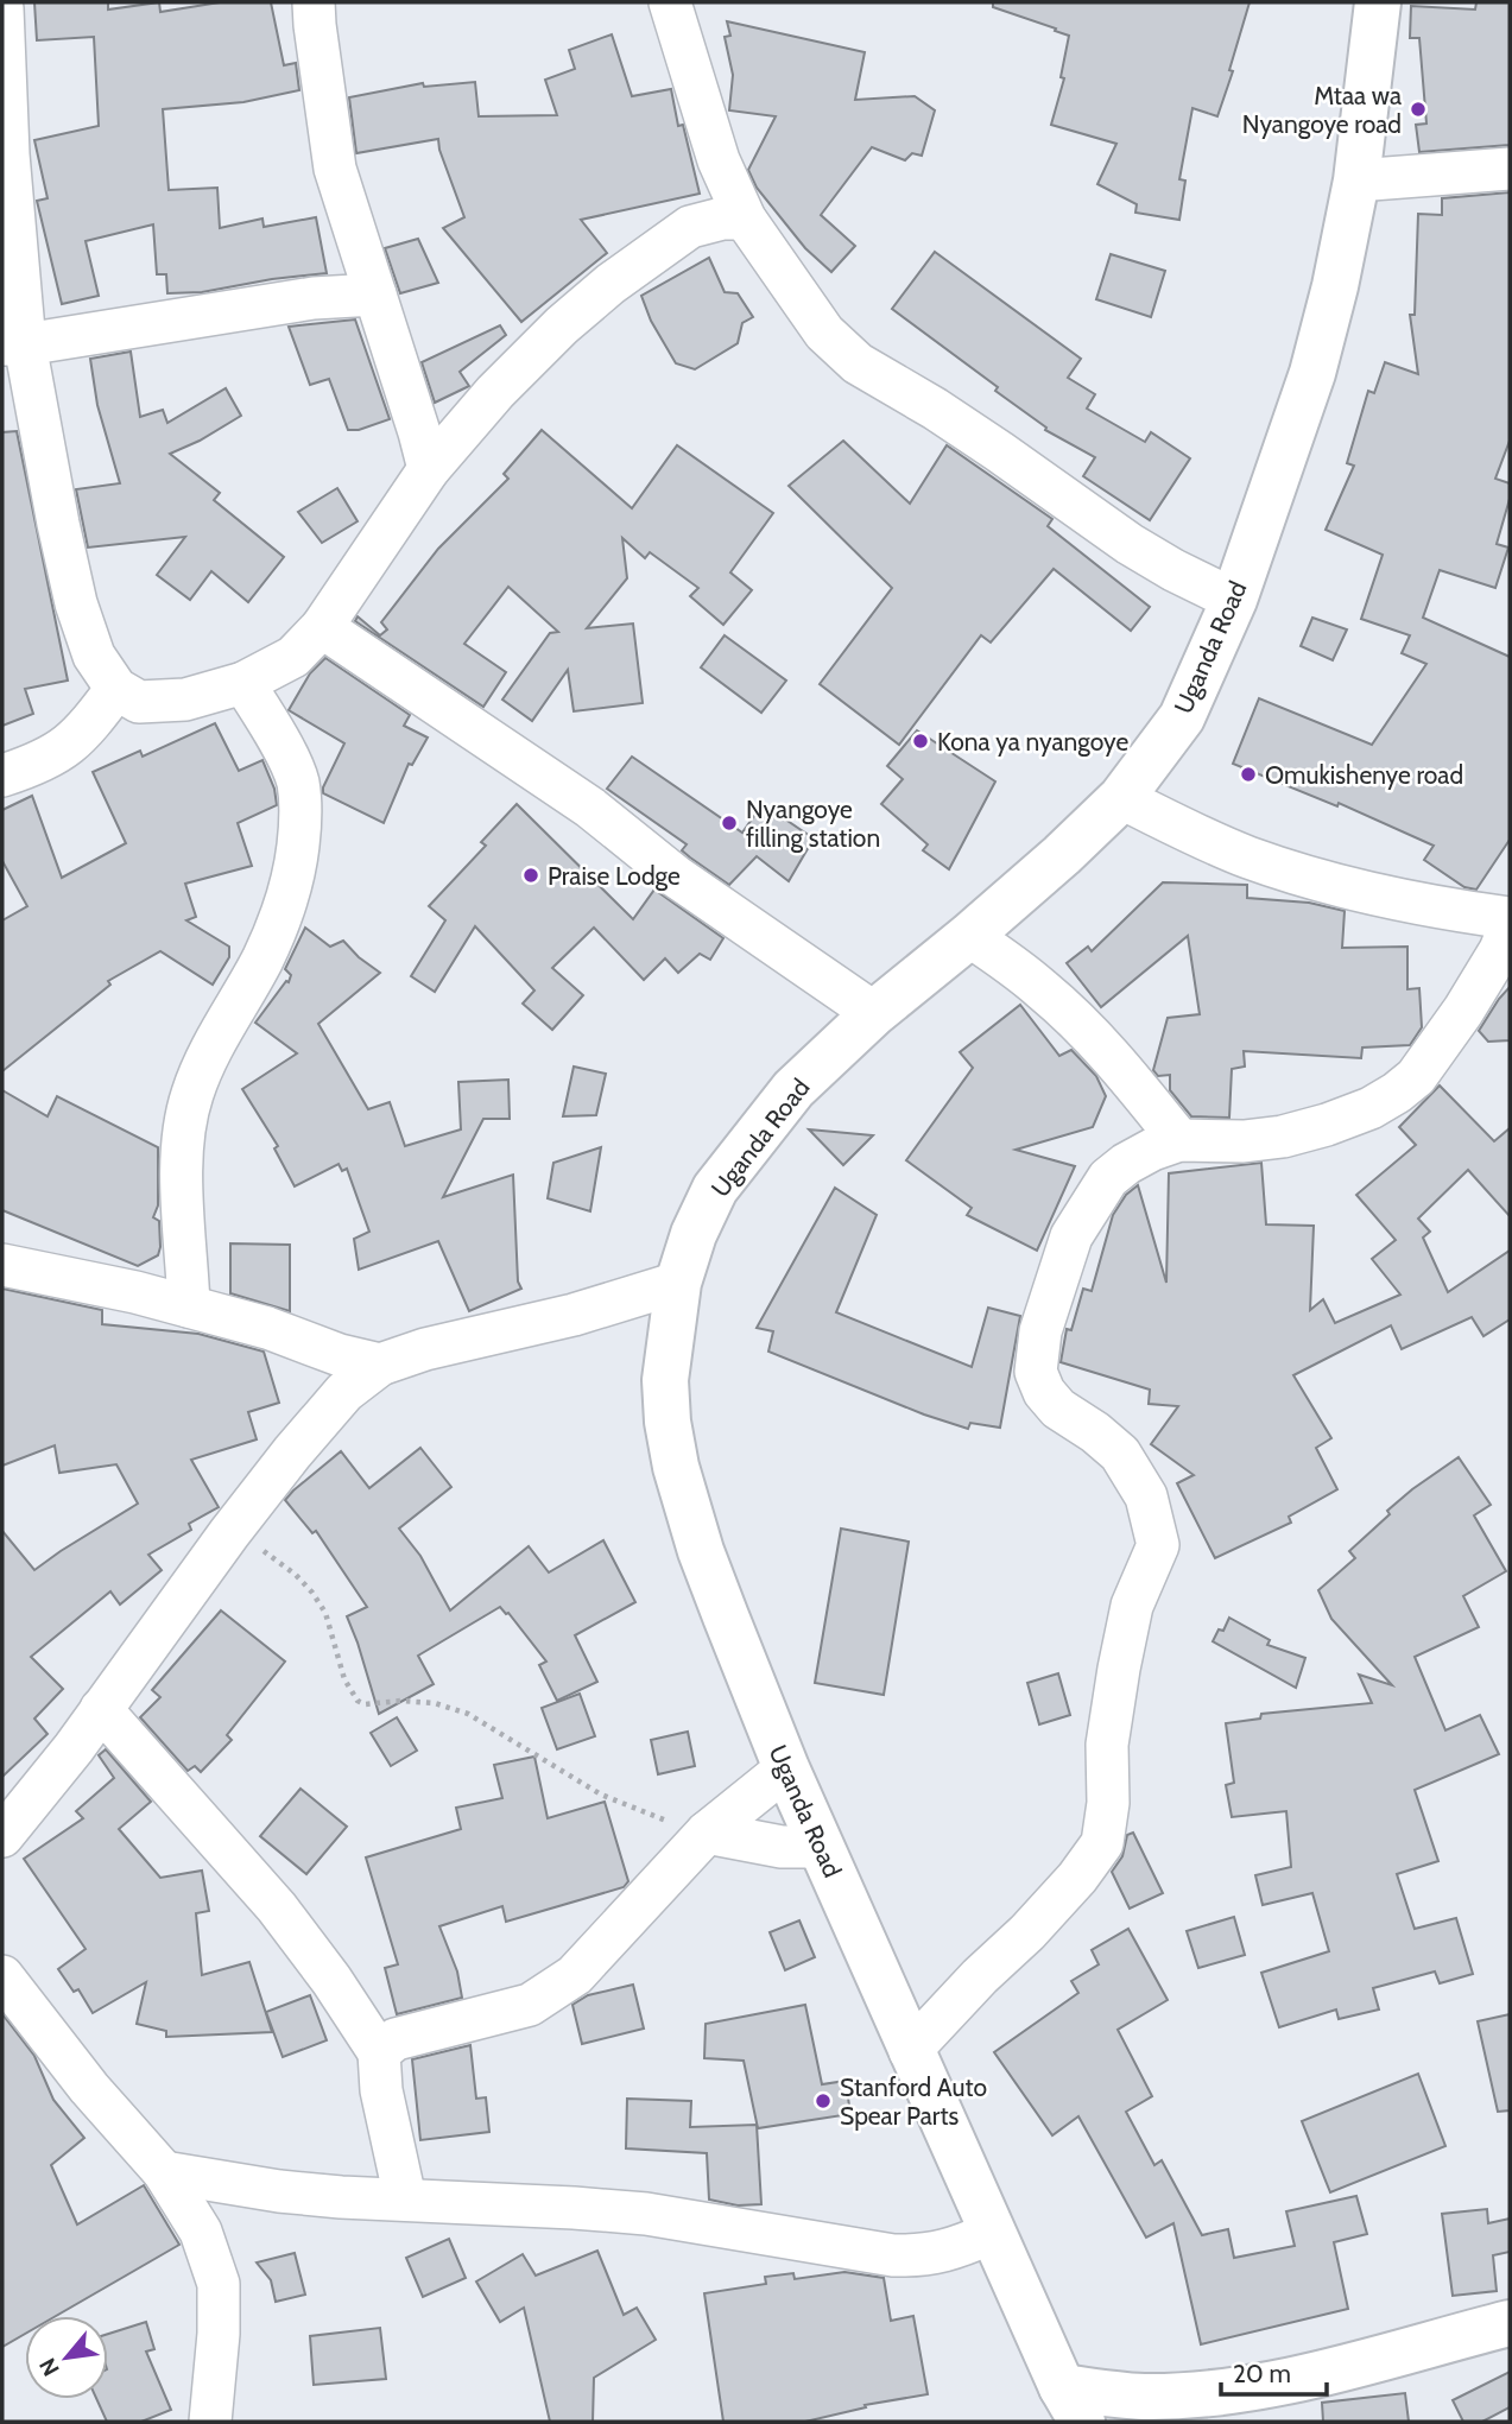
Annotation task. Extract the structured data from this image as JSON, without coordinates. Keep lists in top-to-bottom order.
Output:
{
  "streets": {
    "main road": ["Uganda Road"]
  },
  "places": [
    "Mtaa wa Nyangoye road",
    "Kona ya nyangoye",
    "Omukishenye road",
    "Nyangoye filling station",
    "Praise Lodge",
    "Stanford Auto Spear Parts"
  ],
  "scale_bar": "20 m",
  "north": "bottom left"
}
